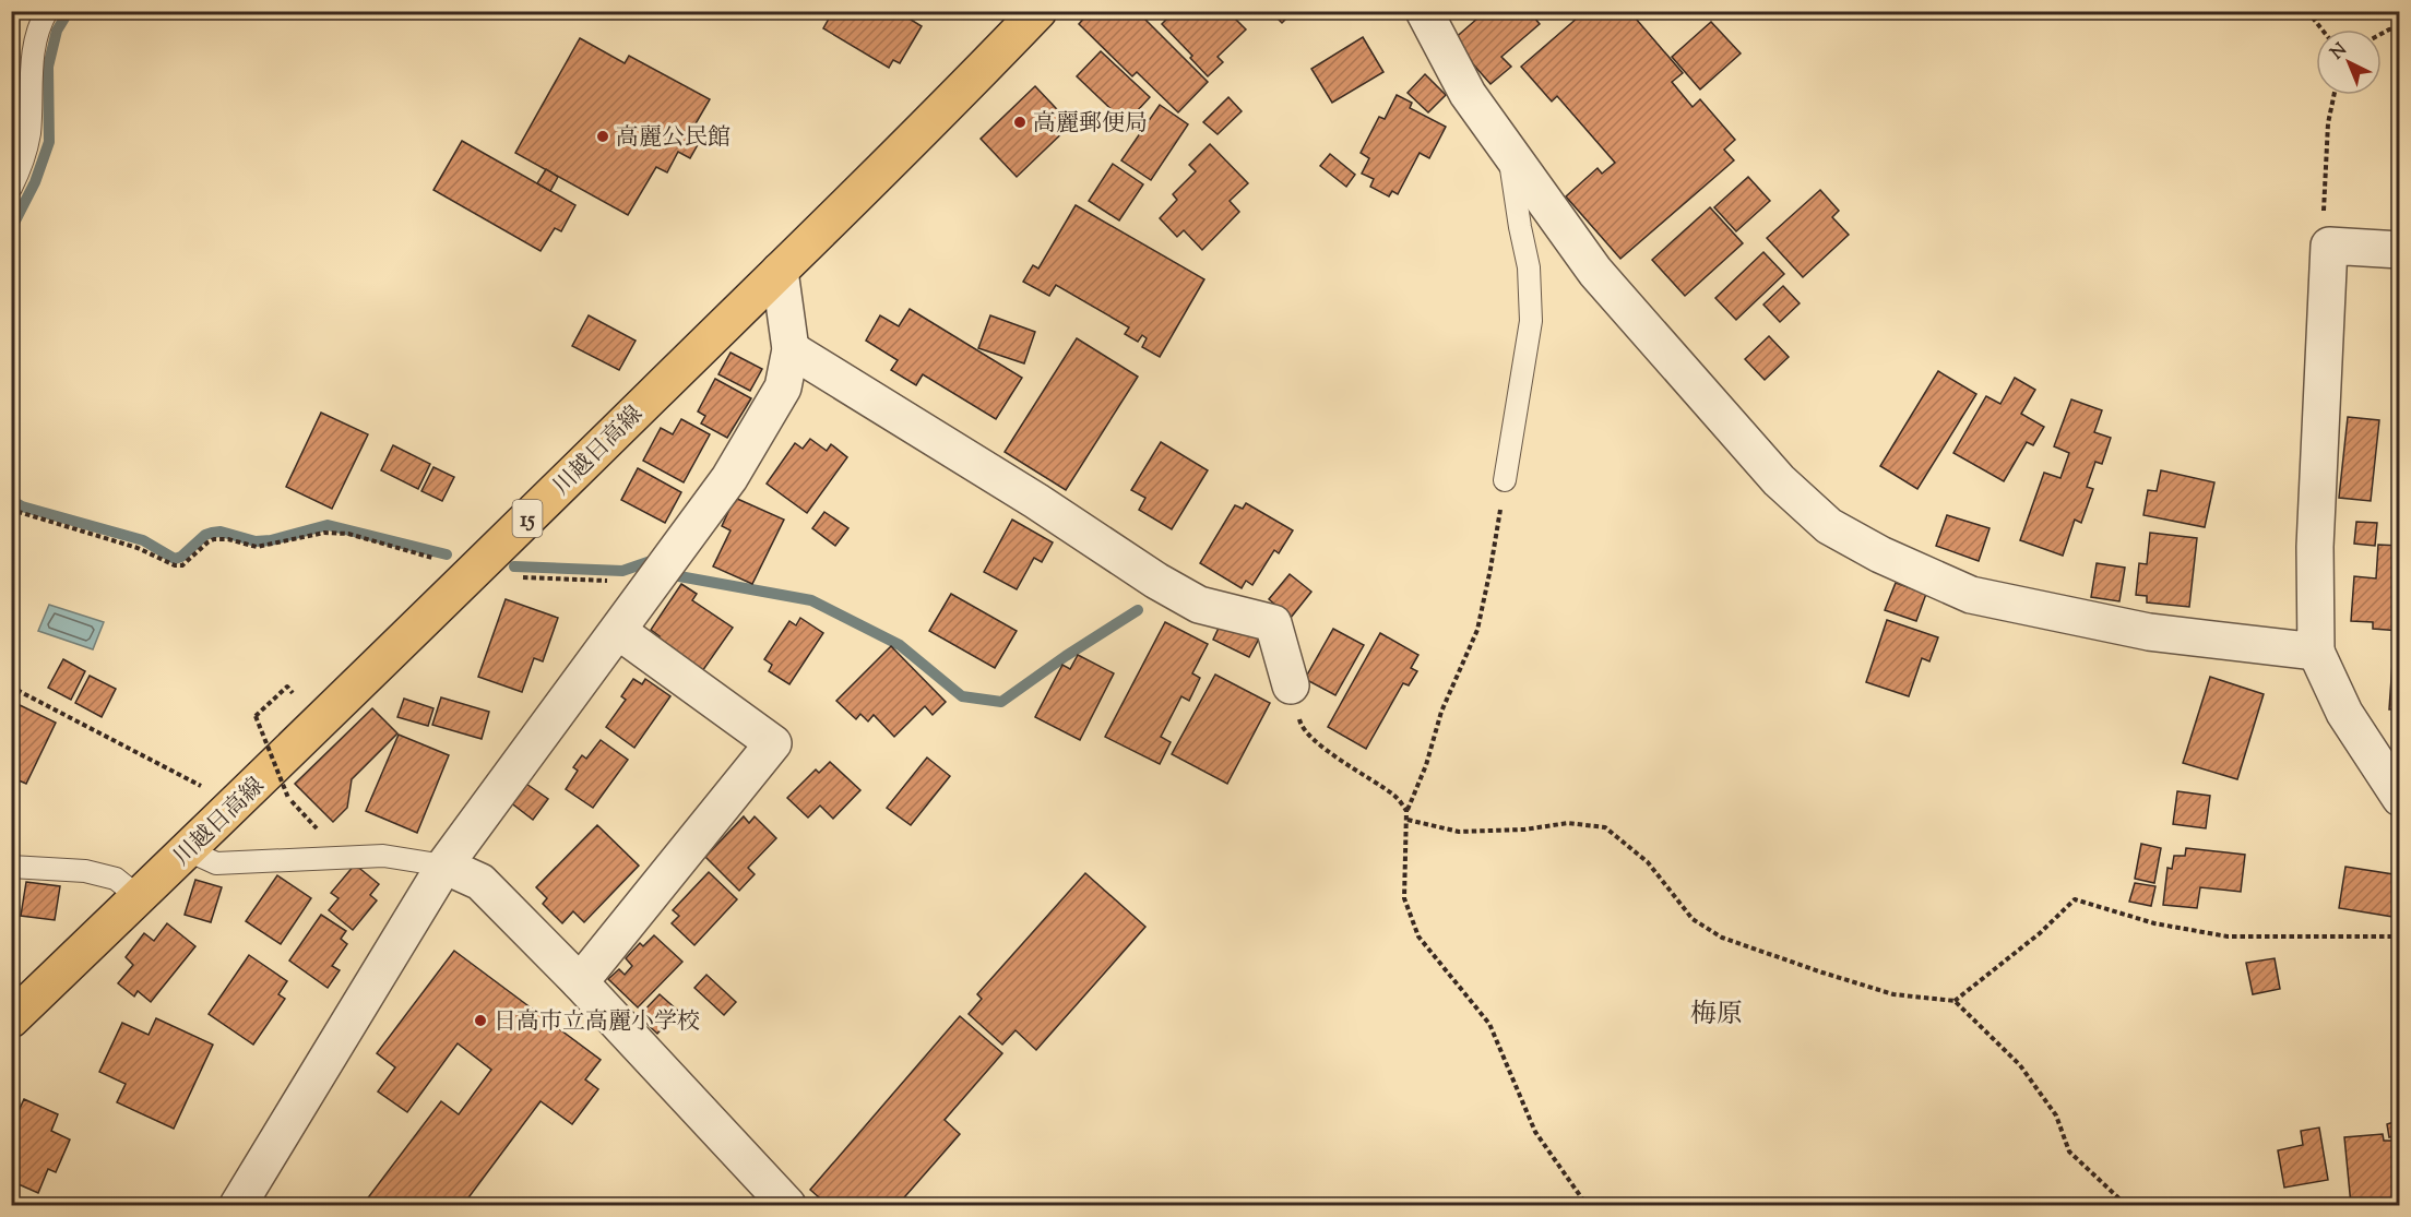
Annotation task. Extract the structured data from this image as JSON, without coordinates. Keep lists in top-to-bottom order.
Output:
{
  "streets": {
    "main road": ["川越日高線", "15"]
  },
  "districts": ["梅原"],
  "places": ["高麗郵便局", "高麗公民館", "日高市立高麗小学校"],
  "north": "top left"
}
